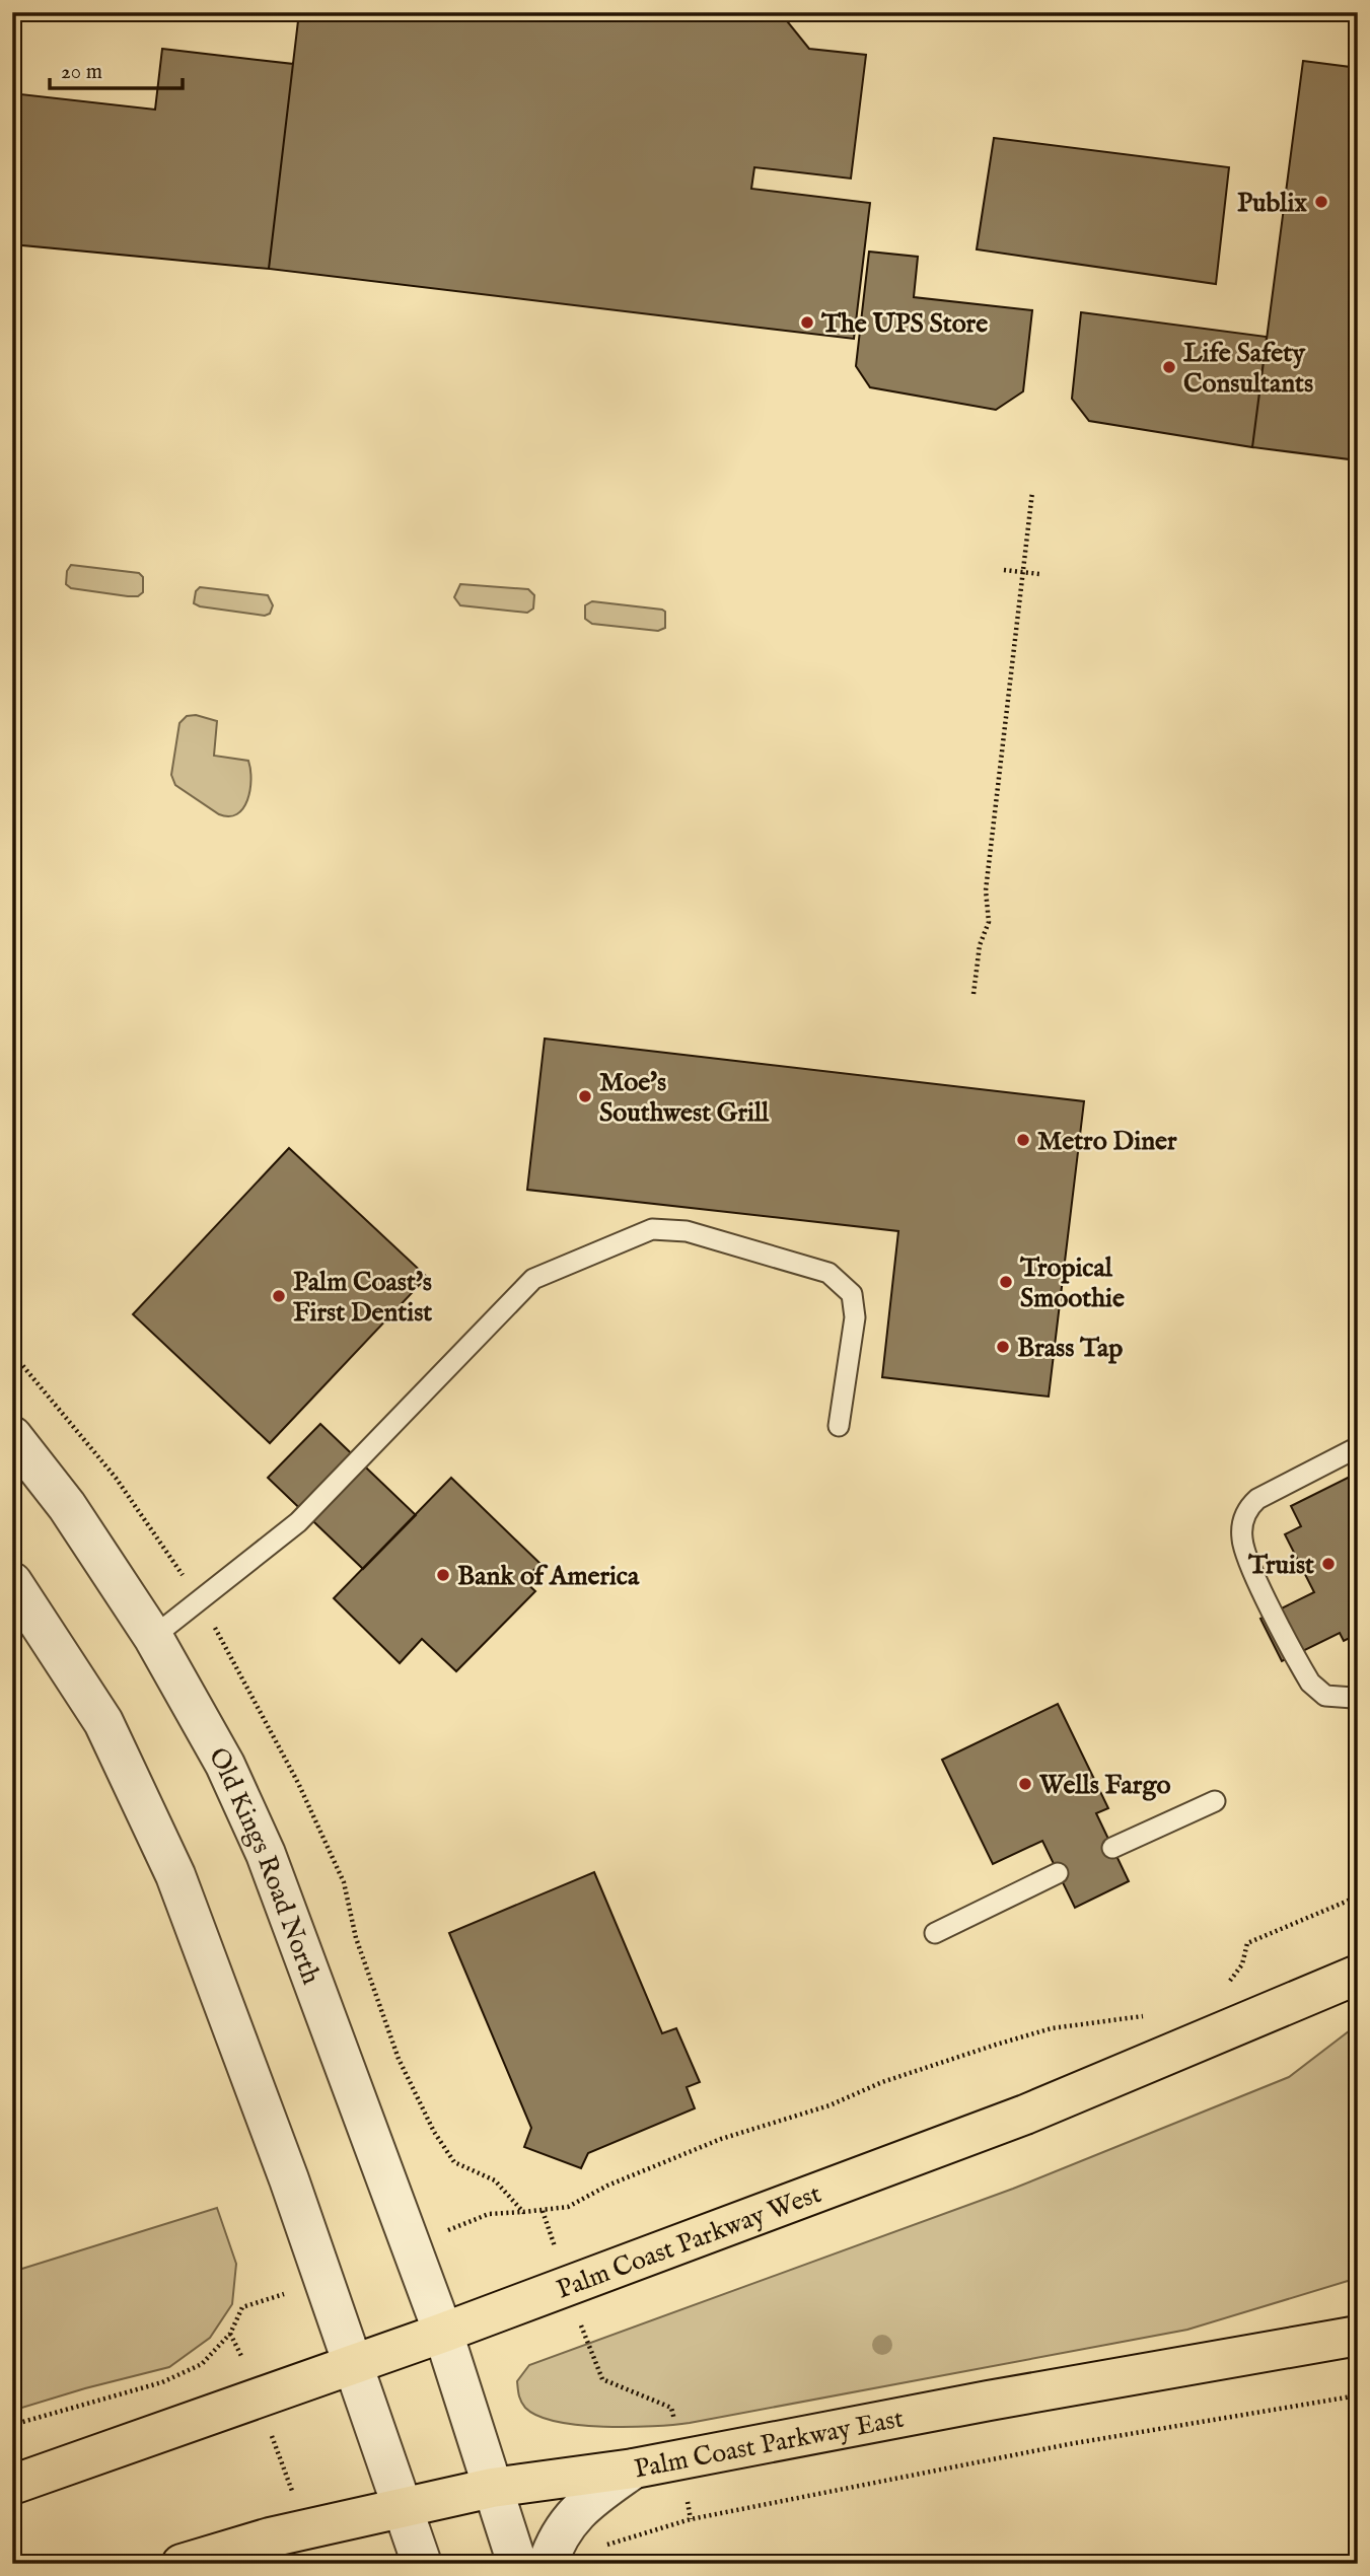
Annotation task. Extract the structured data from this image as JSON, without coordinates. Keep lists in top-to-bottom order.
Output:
{
  "streets": {
    "main road": ["Palm Coast Parkway West", "Palm Coast Parkway East"],
    "street": ["Old Kings Road North"]
  },
  "crossings": [
    ["Old Kings Road North", "Palm Coast Parkway West"],
    ["Old Kings Road North", "Palm Coast Parkway East"]
  ],
  "places": [
    "Publix",
    "The UPS Store",
    "Life Safety Consultants",
    "Moe's Southwest Grill",
    "Metro Diner",
    "Tropical Smoothie",
    "Palm Coast's First Dentist",
    "Brass Tap",
    "Truist",
    "Bank of America",
    "Wells Fargo"
  ],
  "scale_bar": "20 m"
}
